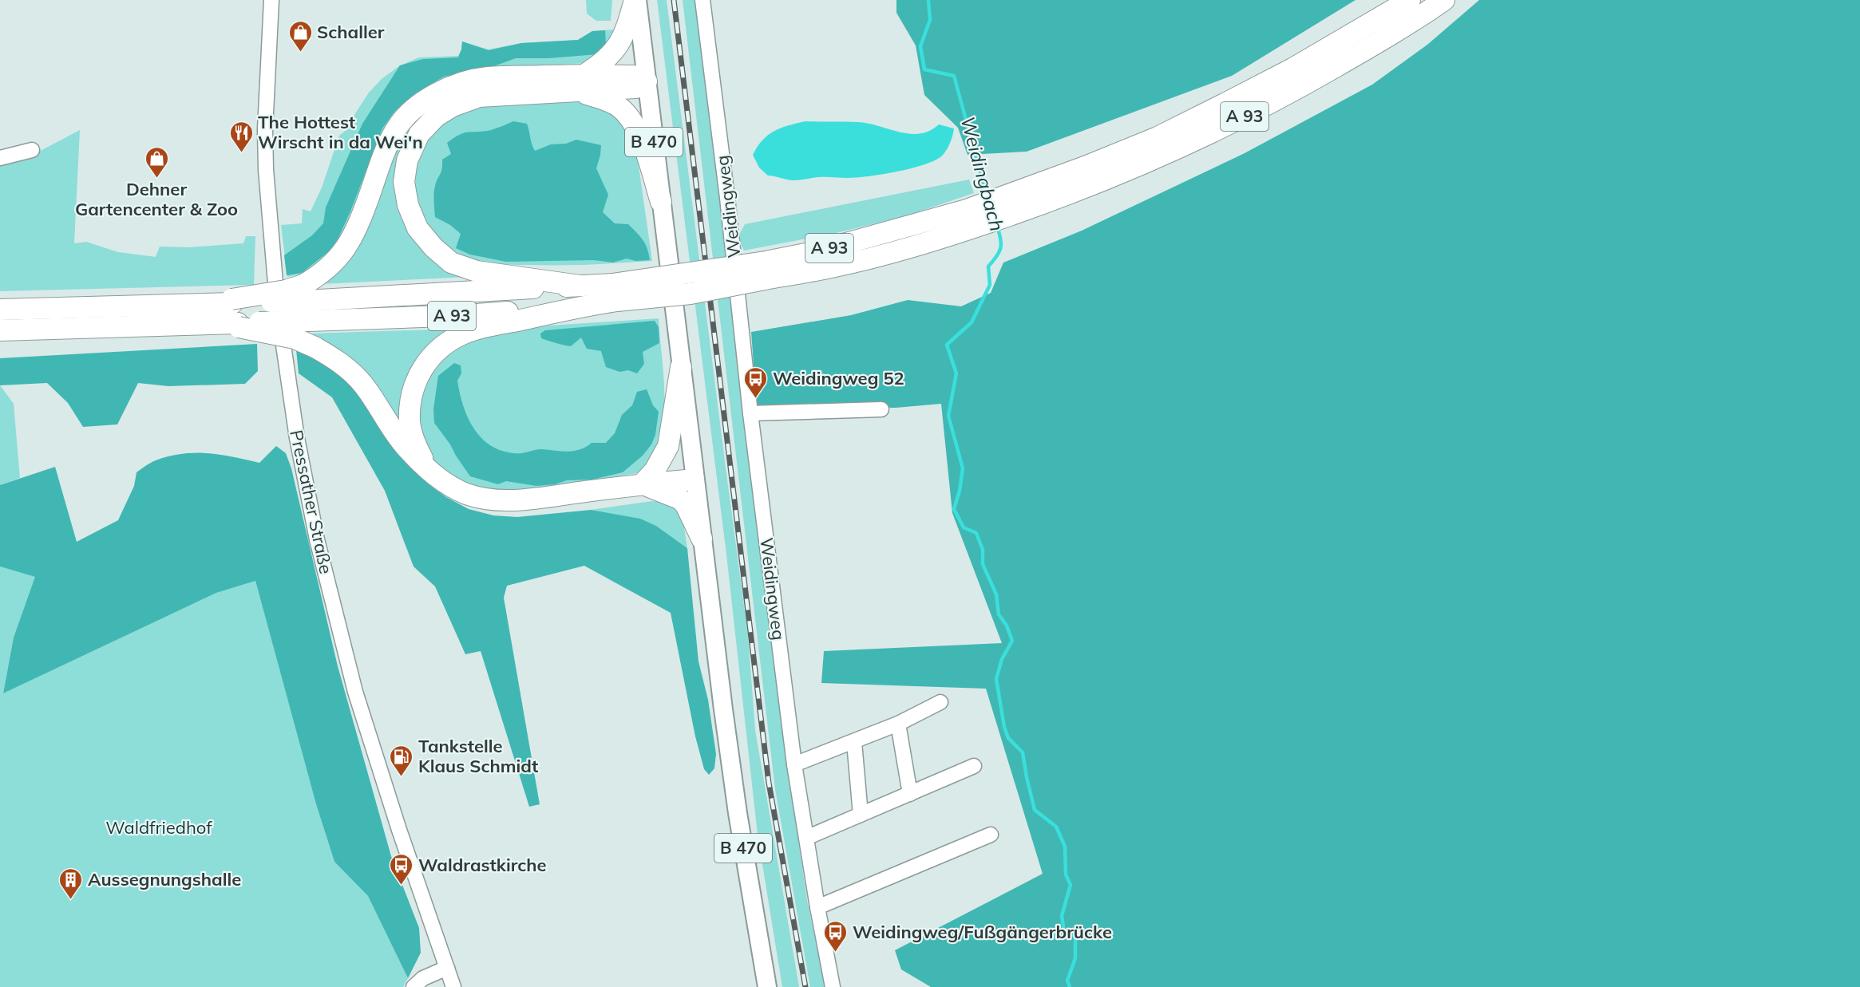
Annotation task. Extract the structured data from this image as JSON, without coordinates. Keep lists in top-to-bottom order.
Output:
{
  "streets": {
    "highway": ["A 93"],
    "main road": ["B 470"],
    "street": ["Weidingweg", "Pressather Straße"]
  },
  "water": ["Weidingbach"],
  "parks": ["Waldfriedhof"],
  "places": {
    "shop": ["Schaller", "Dehner Gartencenter & Zoo"],
    "restaurant": ["The Hottest Wirscht in da Wei'n"],
    "bus stop": ["Weidingweg 52", "Waldrastkirche", "Weidingweg/Fußgängerbrücke"],
    "fuel station": ["Tankstelle Klaus Schmidt"],
    "building": ["Aussegnungshalle"]
  }
}
